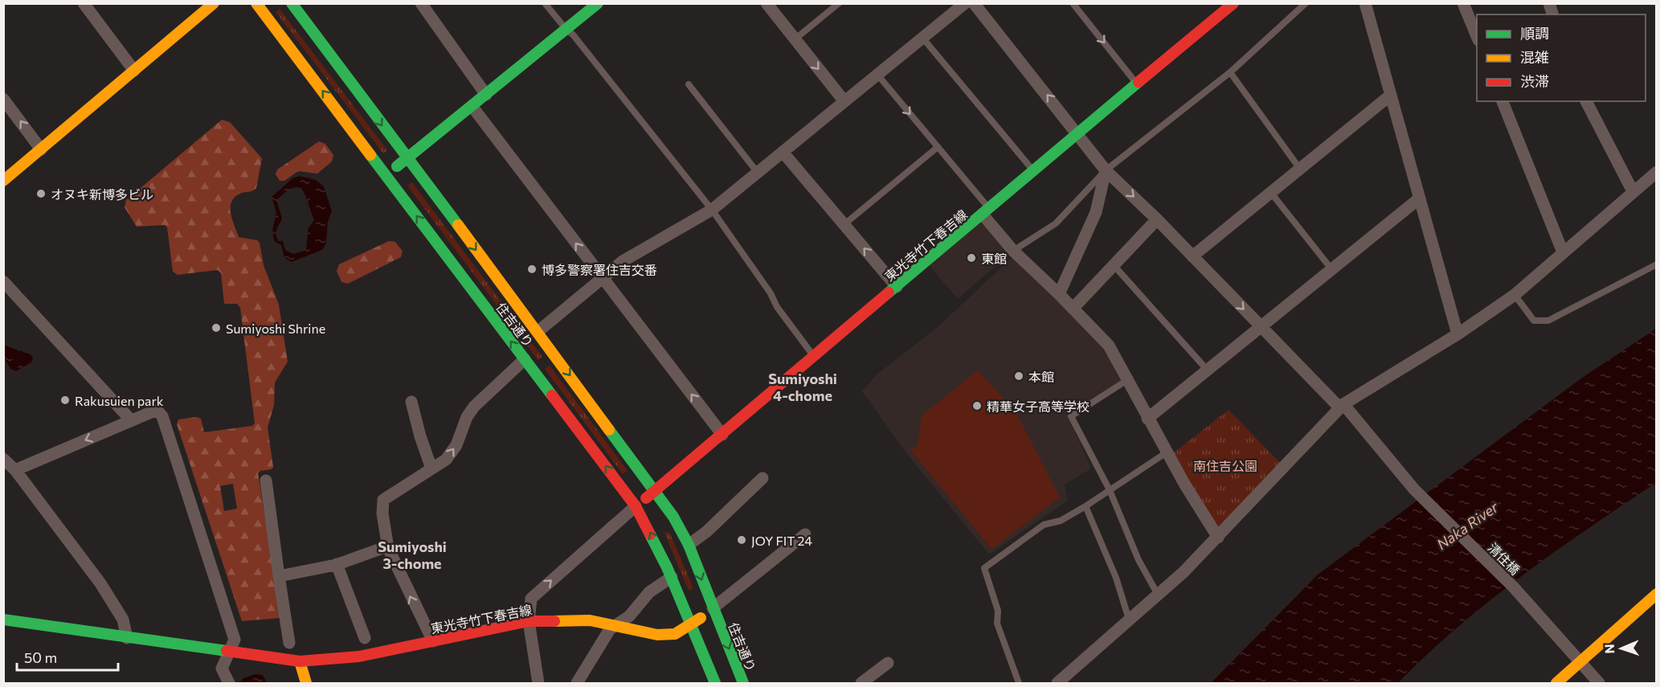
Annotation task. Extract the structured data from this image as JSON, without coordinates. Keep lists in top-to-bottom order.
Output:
{
  "streets": {
    "street": ["東光寺竹下春吉線", "住吉通り", "清住橋"]
  },
  "crossings": [
    ["東光寺竹下春吉線", "住吉通り"],
    ["東光寺竹下春吉線", "清住橋"]
  ],
  "districts": ["Sumiyoshi 4-chome", "Sumiyoshi 3-chome"],
  "water": ["Naka River"],
  "parks": ["南住吉公園"],
  "places": [
    "オヌキ新博多ビル",
    "東館",
    "博多警察署住吉交番",
    "Sumiyoshi Shrine",
    "本館",
    "Rakusuien park",
    "精華女子高等学校",
    "JOY FIT 24"
  ],
  "legend": ["順調", "混雑", "渋滞"],
  "scale_bar": "50 m",
  "north": "left"
}
